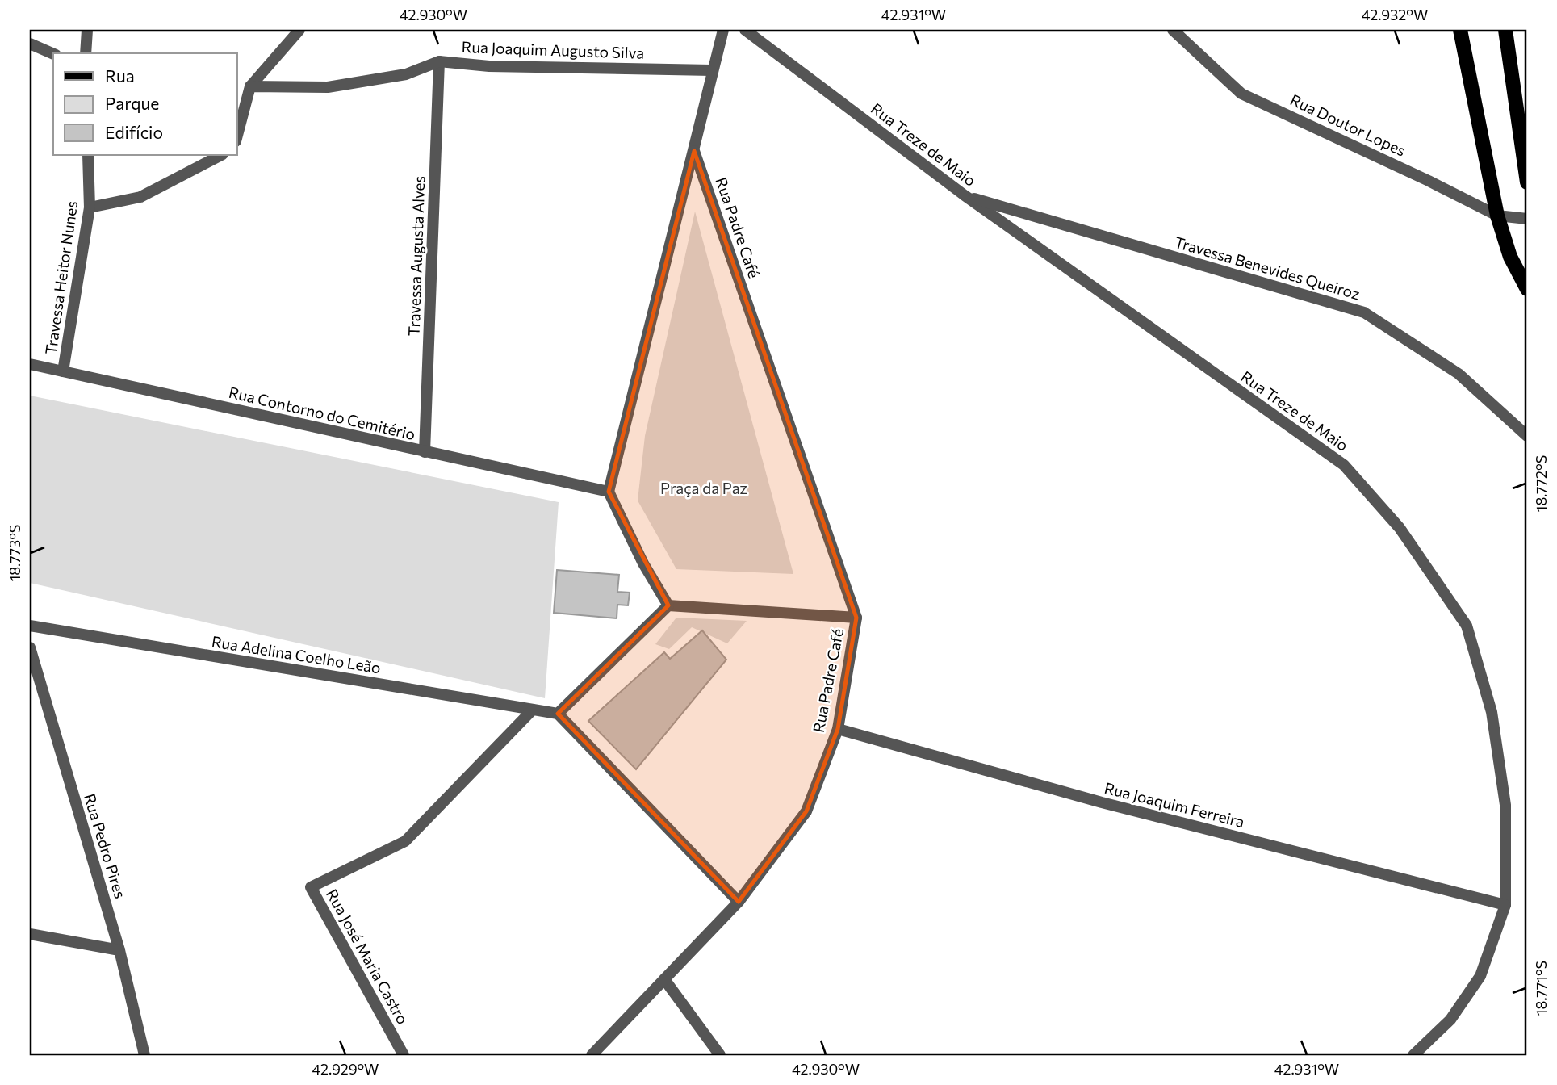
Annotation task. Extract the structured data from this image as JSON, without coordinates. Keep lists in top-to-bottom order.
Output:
{
  "streets": {
    "street": [
      "Rua Joaquim Augusto Silva",
      "Rua Doutor Lopes",
      "Rua Treze de Maio",
      "Rua Padre Café",
      "Travessa Augusta Alves",
      "Travessa Benevides Queiroz",
      "Travessa Heitor Nunes",
      "Rua Contorno do Cemitério",
      "Rua Adelina Coelho Leão",
      "Rua Joaquim Ferreira",
      "Rua Pedro Pires",
      "Rua José Maria Castro"
    ]
  },
  "crossings": [
    ["Rua Joaquim Augusto Silva", "Travessa Augusta Alves"],
    ["Rua Treze de Maio", "Travessa Benevides Queiroz"],
    ["Rua Treze de Maio", "Rua Joaquim Ferreira"],
    ["Rua Padre Café", "Rua Joaquim Ferreira"],
    ["Travessa Augusta Alves", "Rua Contorno do Cemitério"],
    ["Travessa Heitor Nunes", "Rua Contorno do Cemitério"],
    ["Rua Adelina Coelho Leão", "Rua José Maria Castro"]
  ],
  "parks": ["Praça da Paz"],
  "legend": ["Rua", "Parque", "Edifício"],
  "coordinates": [
    "42.930°W",
    "42.931°W",
    "42.932°W",
    "18.772°S",
    "18.773°S",
    "18.771°S",
    "42.929°W"
  ]
}
